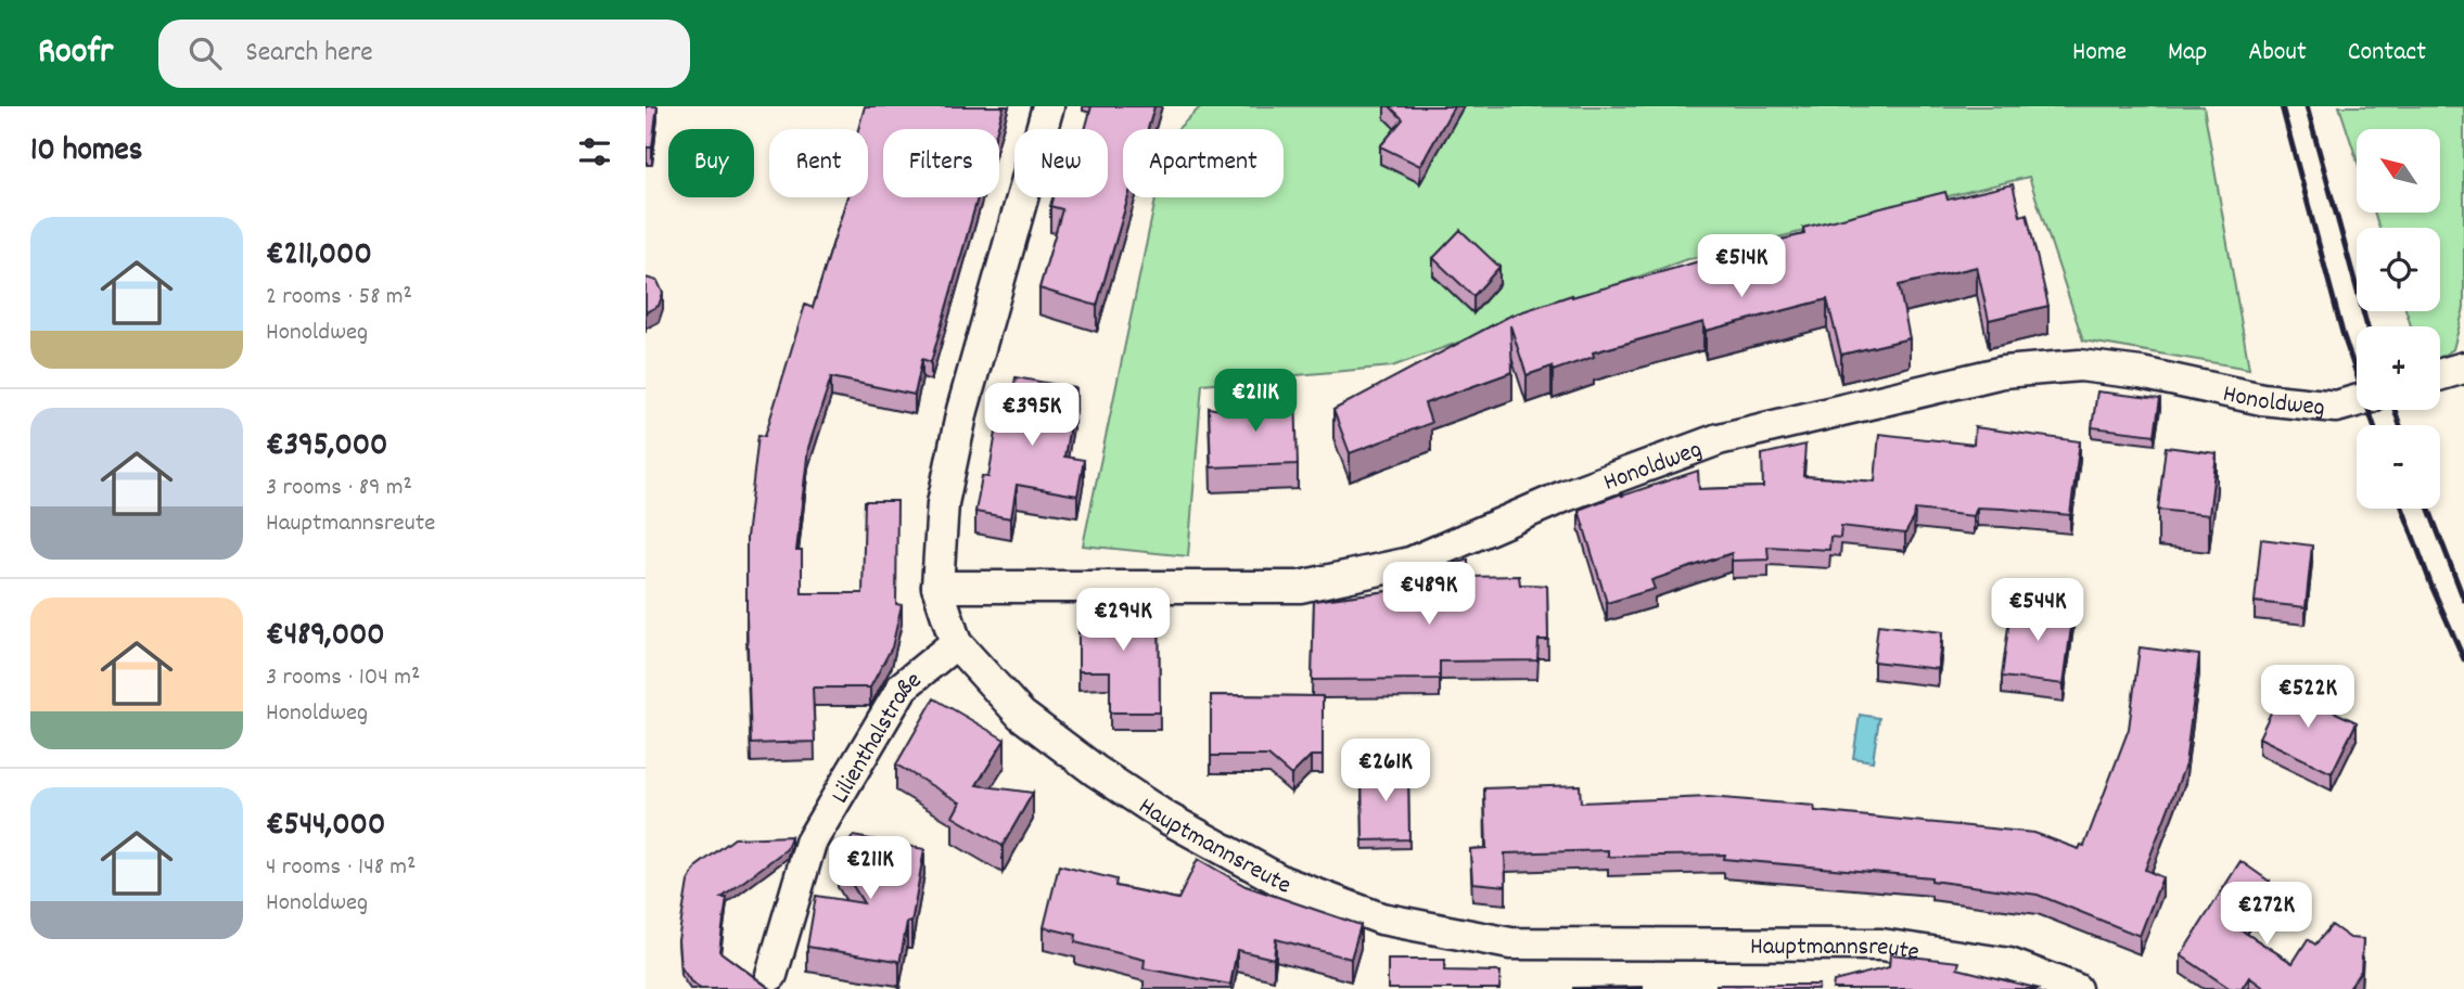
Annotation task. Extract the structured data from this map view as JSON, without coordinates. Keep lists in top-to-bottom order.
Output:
{
  "streets": {
    "street": ["Honoldweg", "Lilienthalstraße", "Hauptmannsreute"]
  },
  "crossings": [
    ["Honoldweg", "Hauptmannsreute"],
    ["Lilienthalstraße", "Hauptmannsreute"]
  ],
  "north": "top left",
  "page": {
    "header": "Roofr",
    "search": "Search here",
    "nav": [
      "Home",
      "Map",
      "About",
      "Contact"
    ],
    "heading": "10 homes",
    "map_buttons": ["+", "−"],
    "chip": [
      "Buy",
      "Rent",
      "Filters",
      "New",
      "Apartment"
    ],
    "list": [
      {
        "name": "€211,000",
        "note": "2 rooms · 58 m² · Honoldweg"
      },
      {
        "name": "€395,000",
        "note": "3 rooms · 89 m² · Hauptmannsreute"
      },
      {
        "name": "€489,000",
        "note": "3 rooms · 104 m² · Honoldweg"
      },
      {
        "name": "€544,000",
        "note": "4 rooms · 148 m² · Honoldweg"
      }
    ],
    "price": [
      "€514K",
      "€211K",
      "€395K",
      "€489K",
      "€544K",
      "€294K",
      "€522K",
      "€261K",
      "€211K",
      "€272K"
    ]
  }
}
